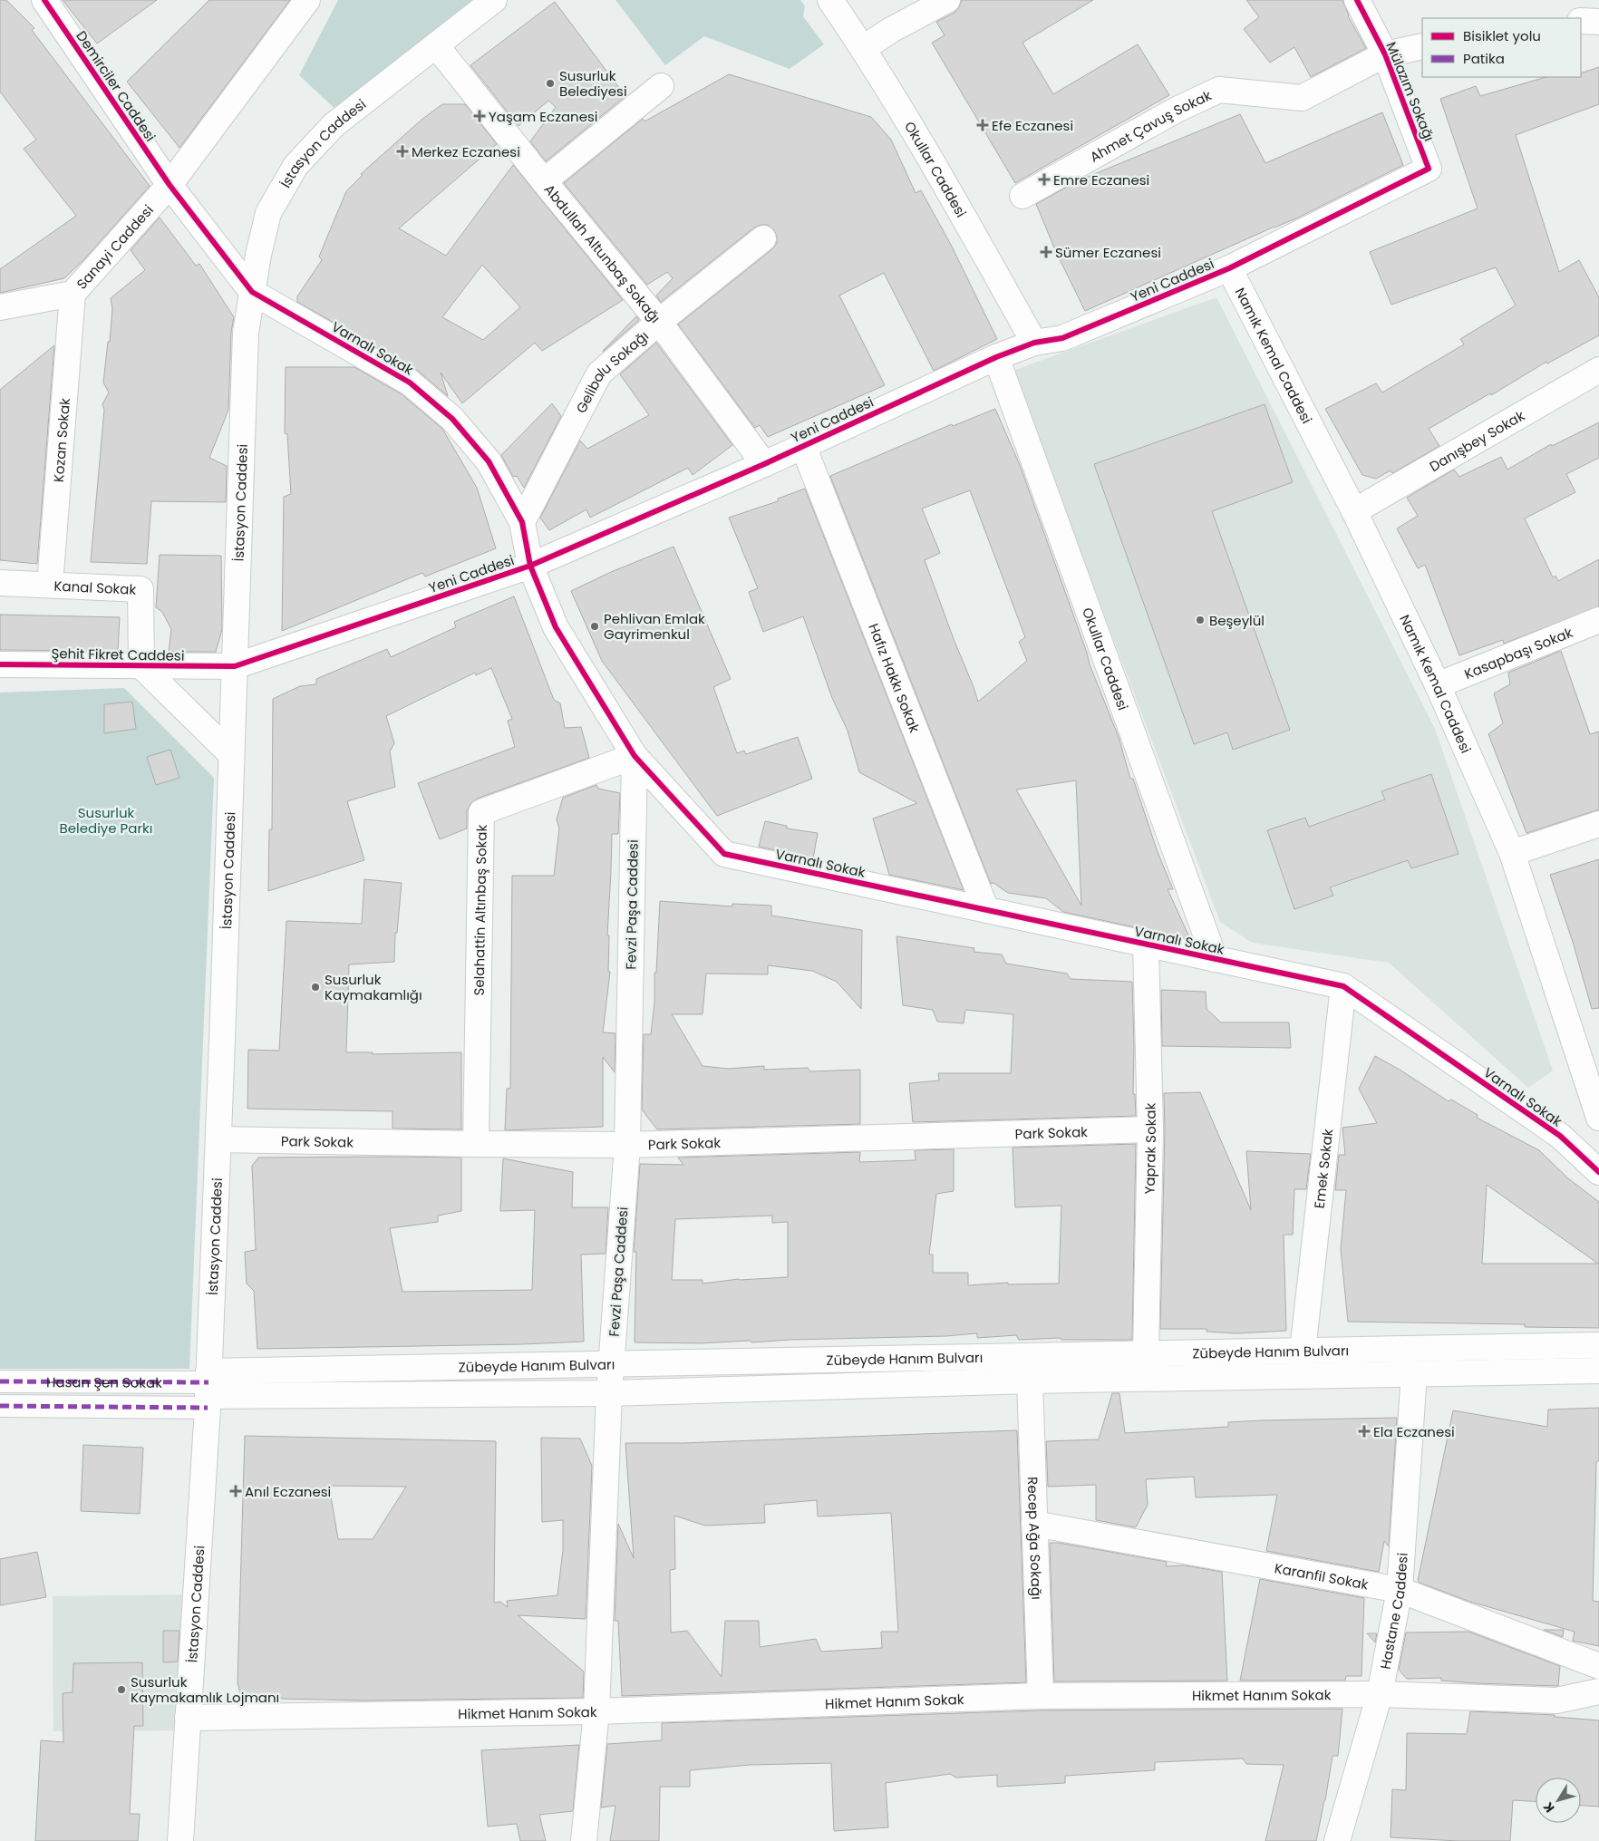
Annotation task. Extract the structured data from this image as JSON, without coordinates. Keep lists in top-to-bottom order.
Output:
{
  "streets": {
    "street": [
      "Demirciler Caddesi",
      "Mülazım Sokağı",
      "Ahmet Çavuş Sokak",
      "İstasyon Caddesi",
      "Okullar Caddesi",
      "Sanayi Caddesi",
      "Abdullah Altunbaş Sokağı",
      "Yeni Caddesi",
      "Varnalı Sokak",
      "Namık Kemal Caddesi",
      "Gelibolu Sokağı",
      "Kozan Sokak",
      "Danışbey Sokak",
      "Kanal Sokak",
      "Kasapbaşı Sokak",
      "Şehit Fikret Caddesi",
      "Hafız Hakkı Sokak",
      "Fevzi Paşa Caddesi",
      "Selahattin Altınbaş Sokak",
      "Park Sokak",
      "Yaprak Sokak",
      "Emek Sokak",
      "Zübeyde Hanım Bulvarı",
      "Hasan Şen Sokak",
      "Recep Ağa Sokağı",
      "Karanfil Sokak",
      "Hastane Caddesi",
      "Hikmet Hanım Sokak"
    ]
  },
  "crossings": [
    ["Demirciler Caddesi", "İstasyon Caddesi"],
    ["Demirciler Caddesi", "Sanayi Caddesi"],
    ["Demirciler Caddesi", "Varnalı Sokak"],
    ["Mülazım Sokağı", "Ahmet Çavuş Sokak"],
    ["Mülazım Sokağı", "Yeni Caddesi"],
    ["İstasyon Caddesi", "Abdullah Altunbaş Sokağı"],
    ["İstasyon Caddesi", "Yeni Caddesi"],
    ["İstasyon Caddesi", "Varnalı Sokak"],
    ["İstasyon Caddesi", "Şehit Fikret Caddesi"],
    ["İstasyon Caddesi", "Park Sokak"],
    ["İstasyon Caddesi", "Zübeyde Hanım Bulvarı"],
    ["İstasyon Caddesi", "Hasan Şen Sokak"],
    ["İstasyon Caddesi", "Hikmet Hanım Sokak"],
    ["Okullar Caddesi", "Yeni Caddesi"],
    ["Okullar Caddesi", "Varnalı Sokak"],
    ["Sanayi Caddesi", "Kozan Sokak"],
    ["Abdullah Altunbaş Sokağı", "Yeni Caddesi"],
    ["Abdullah Altunbaş Sokağı", "Gelibolu Sokağı"],
    ["Yeni Caddesi", "Varnalı Sokak"],
    ["Yeni Caddesi", "Namık Kemal Caddesi"],
    ["Yeni Caddesi", "Şehit Fikret Caddesi"],
    ["Yeni Caddesi", "Hafız Hakkı Sokak"],
    ["Varnalı Sokak", "Gelibolu Sokağı"],
    ["Varnalı Sokak", "Hafız Hakkı Sokak"],
    ["Varnalı Sokak", "Fevzi Paşa Caddesi"],
    ["Varnalı Sokak", "Selahattin Altınbaş Sokak"],
    ["Varnalı Sokak", "Yaprak Sokak"],
    ["Varnalı Sokak", "Emek Sokak"],
    ["Namık Kemal Caddesi", "Danışbey Sokak"],
    ["Namık Kemal Caddesi", "Kasapbaşı Sokak"],
    ["Kozan Sokak", "Kanal Sokak"],
    ["Kanal Sokak", "Şehit Fikret Caddesi"],
    ["Fevzi Paşa Caddesi", "Selahattin Altınbaş Sokak"],
    ["Fevzi Paşa Caddesi", "Park Sokak"],
    ["Fevzi Paşa Caddesi", "Zübeyde Hanım Bulvarı"],
    ["Fevzi Paşa Caddesi", "Hikmet Hanım Sokak"],
    ["Selahattin Altınbaş Sokak", "Park Sokak"],
    ["Park Sokak", "Yaprak Sokak"],
    ["Yaprak Sokak", "Zübeyde Hanım Bulvarı"],
    ["Emek Sokak", "Zübeyde Hanım Bulvarı"],
    ["Zübeyde Hanım Bulvarı", "Hasan Şen Sokak"],
    ["Recep Ağa Sokağı", "Karanfil Sokak"],
    ["Recep Ağa Sokağı", "Hikmet Hanım Sokak"],
    ["Karanfil Sokak", "Hastane Caddesi"],
    ["Hastane Caddesi", "Hikmet Hanım Sokak"]
  ],
  "parks": ["Susurluk Belediye Parkı"],
  "places": {
    "other": [
      "Susurluk Belediyesi",
      "Beşeylül",
      "Pehlivan Emlak Gayrimenkul",
      "Susurluk Kaymakamlığı",
      "Susurluk Kaymakamlık Lojmanı"
    ],
    "health": [
      "Yaşam Eczanesi",
      "Efe Eczanesi",
      "Merkez Eczanesi",
      "Emre Eczanesi",
      "Sümer Eczanesi",
      "Ela Eczanesi",
      "Anıl Eczanesi"
    ]
  },
  "legend": ["Bisiklet yolu", "Patika"],
  "north": "bottom left"
}
